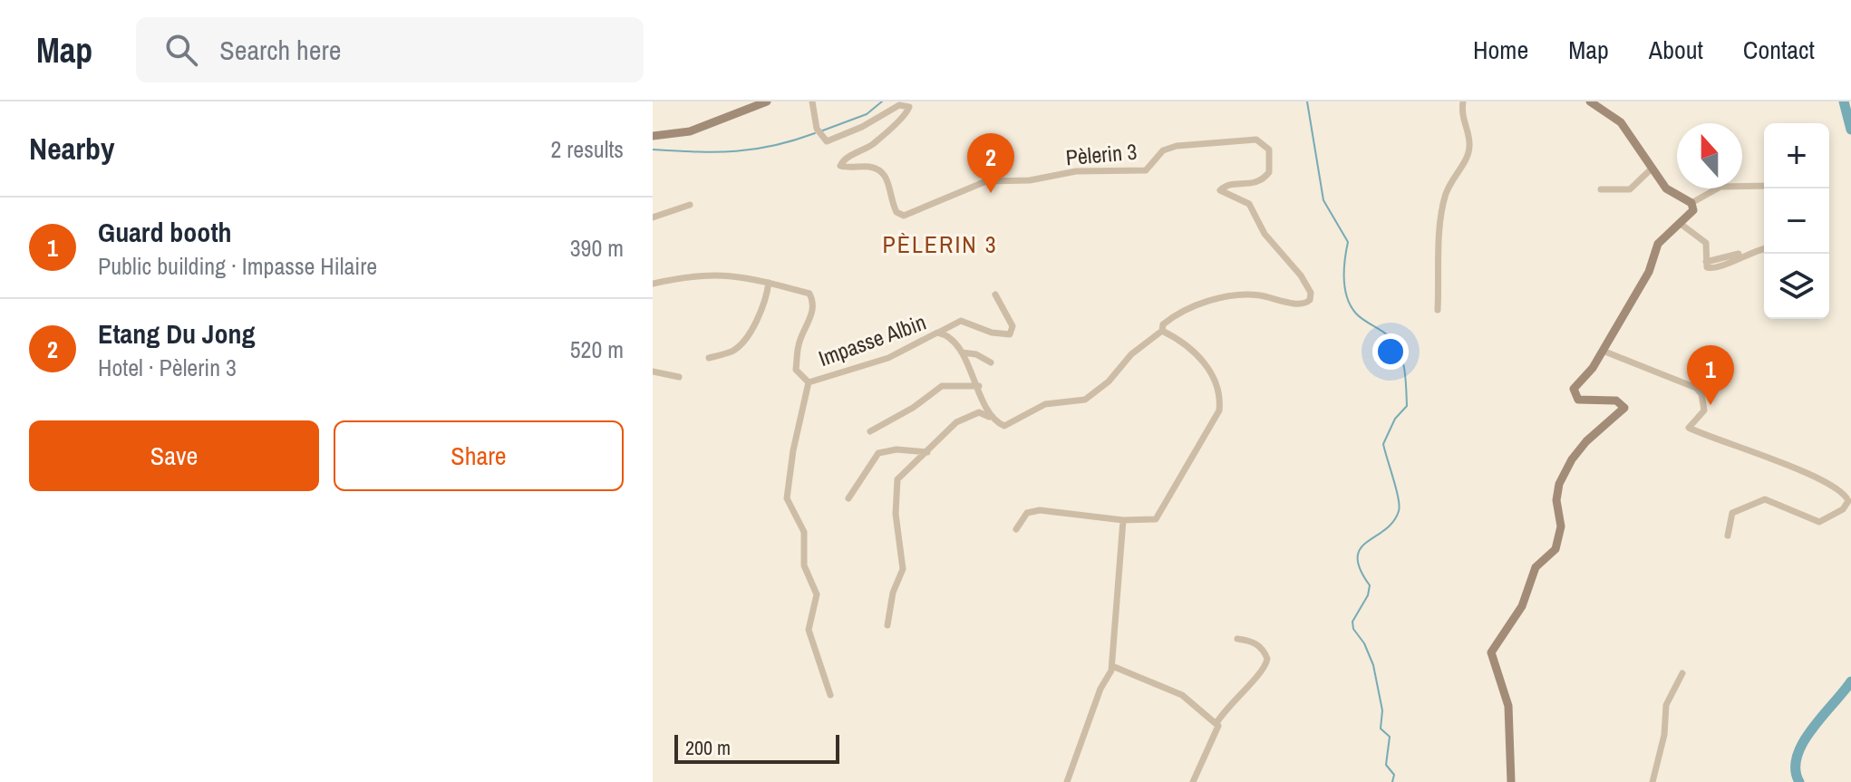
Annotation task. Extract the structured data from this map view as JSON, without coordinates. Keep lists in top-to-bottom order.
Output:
{
  "streets": {
    "street": ["Pèlerin 3", "Impasse Albin"]
  },
  "districts": ["PÈLERIN 3"],
  "scale_bar": "200 m",
  "north": "top",
  "page": {
    "header": "Map",
    "search": "Search here",
    "nav": [
      "Home",
      "Map",
      "About",
      "Contact"
    ],
    "heading": ["Nearby", "2 results"],
    "map_buttons": ["+", "−"],
    "pins": ["2", "1"],
    "list": [
      {
        "mark": "1",
        "name": "Guard booth",
        "note": "Public building · Impasse Hilaire",
        "value": "390 m"
      },
      {
        "mark": "2",
        "name": "Etang Du Jong",
        "note": "Hotel · Pèlerin 3",
        "value": "520 m"
      }
    ],
    "buttons": ["Save", "Share"],
    "scale": "200 m"
  }
}
